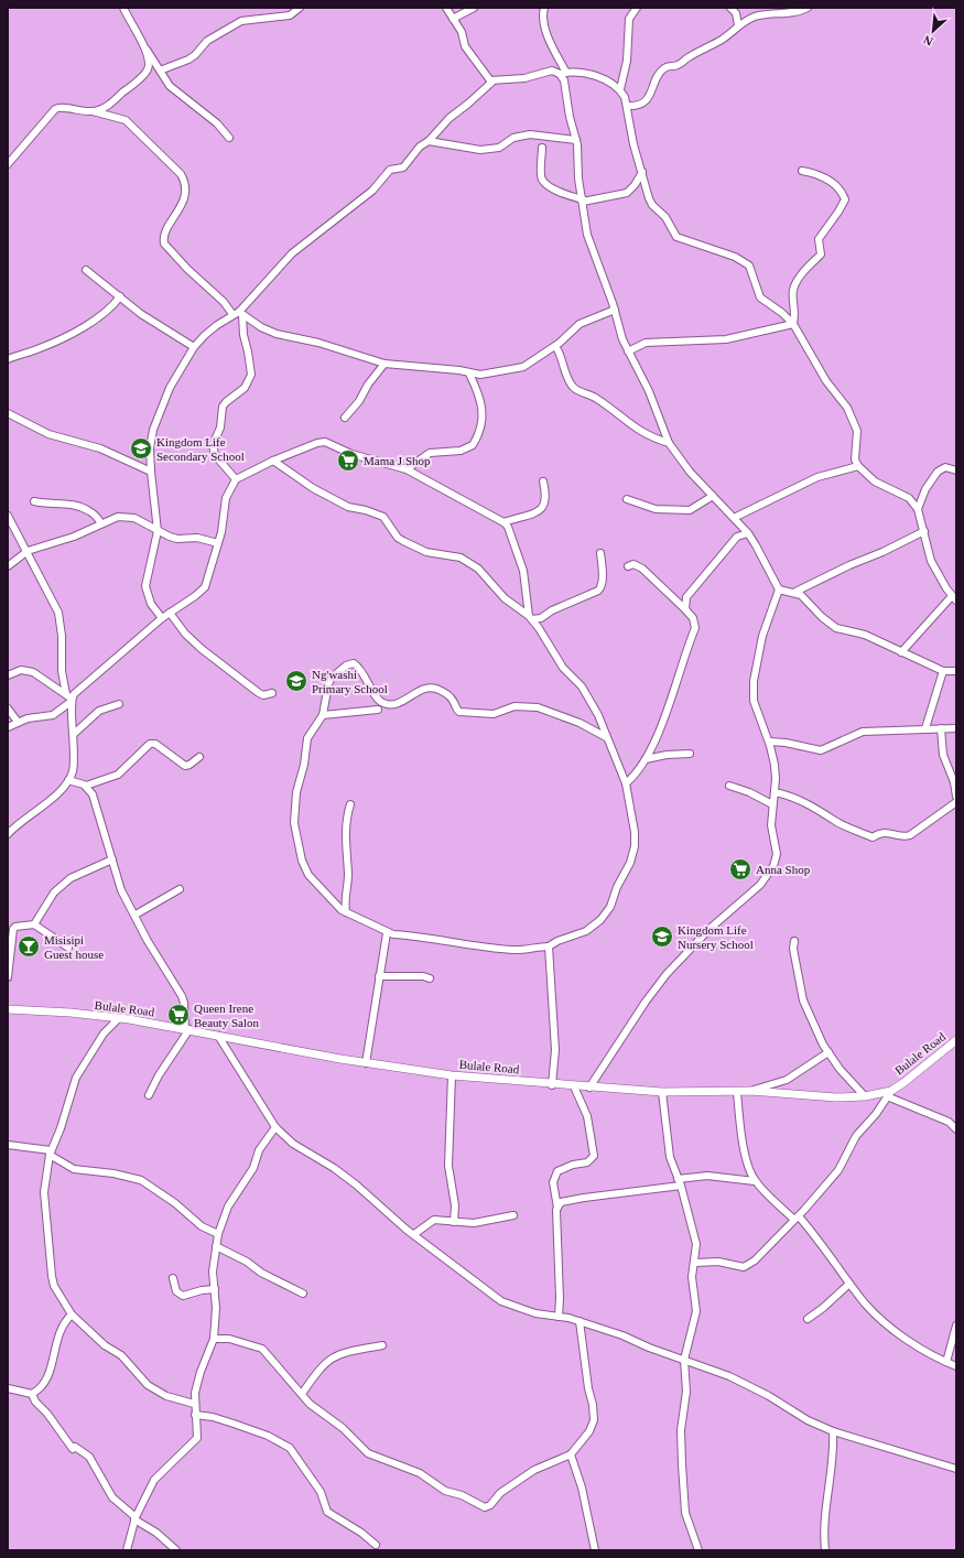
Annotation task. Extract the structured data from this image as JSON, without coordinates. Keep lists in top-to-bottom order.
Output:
{
  "streets": {
    "street": ["Bulale Road"]
  },
  "places": {
    "school or university": ["Kingdom Life Secondary School", "Ng'washi Primary School", "Kingdom Life Nursery School"],
    "supermarket": ["Mama J Shop", "Anna Shop", "Queen Irene Beauty Salon"],
    "bar": ["Misisipi Guest house"]
  },
  "north": "bottom left"
}
